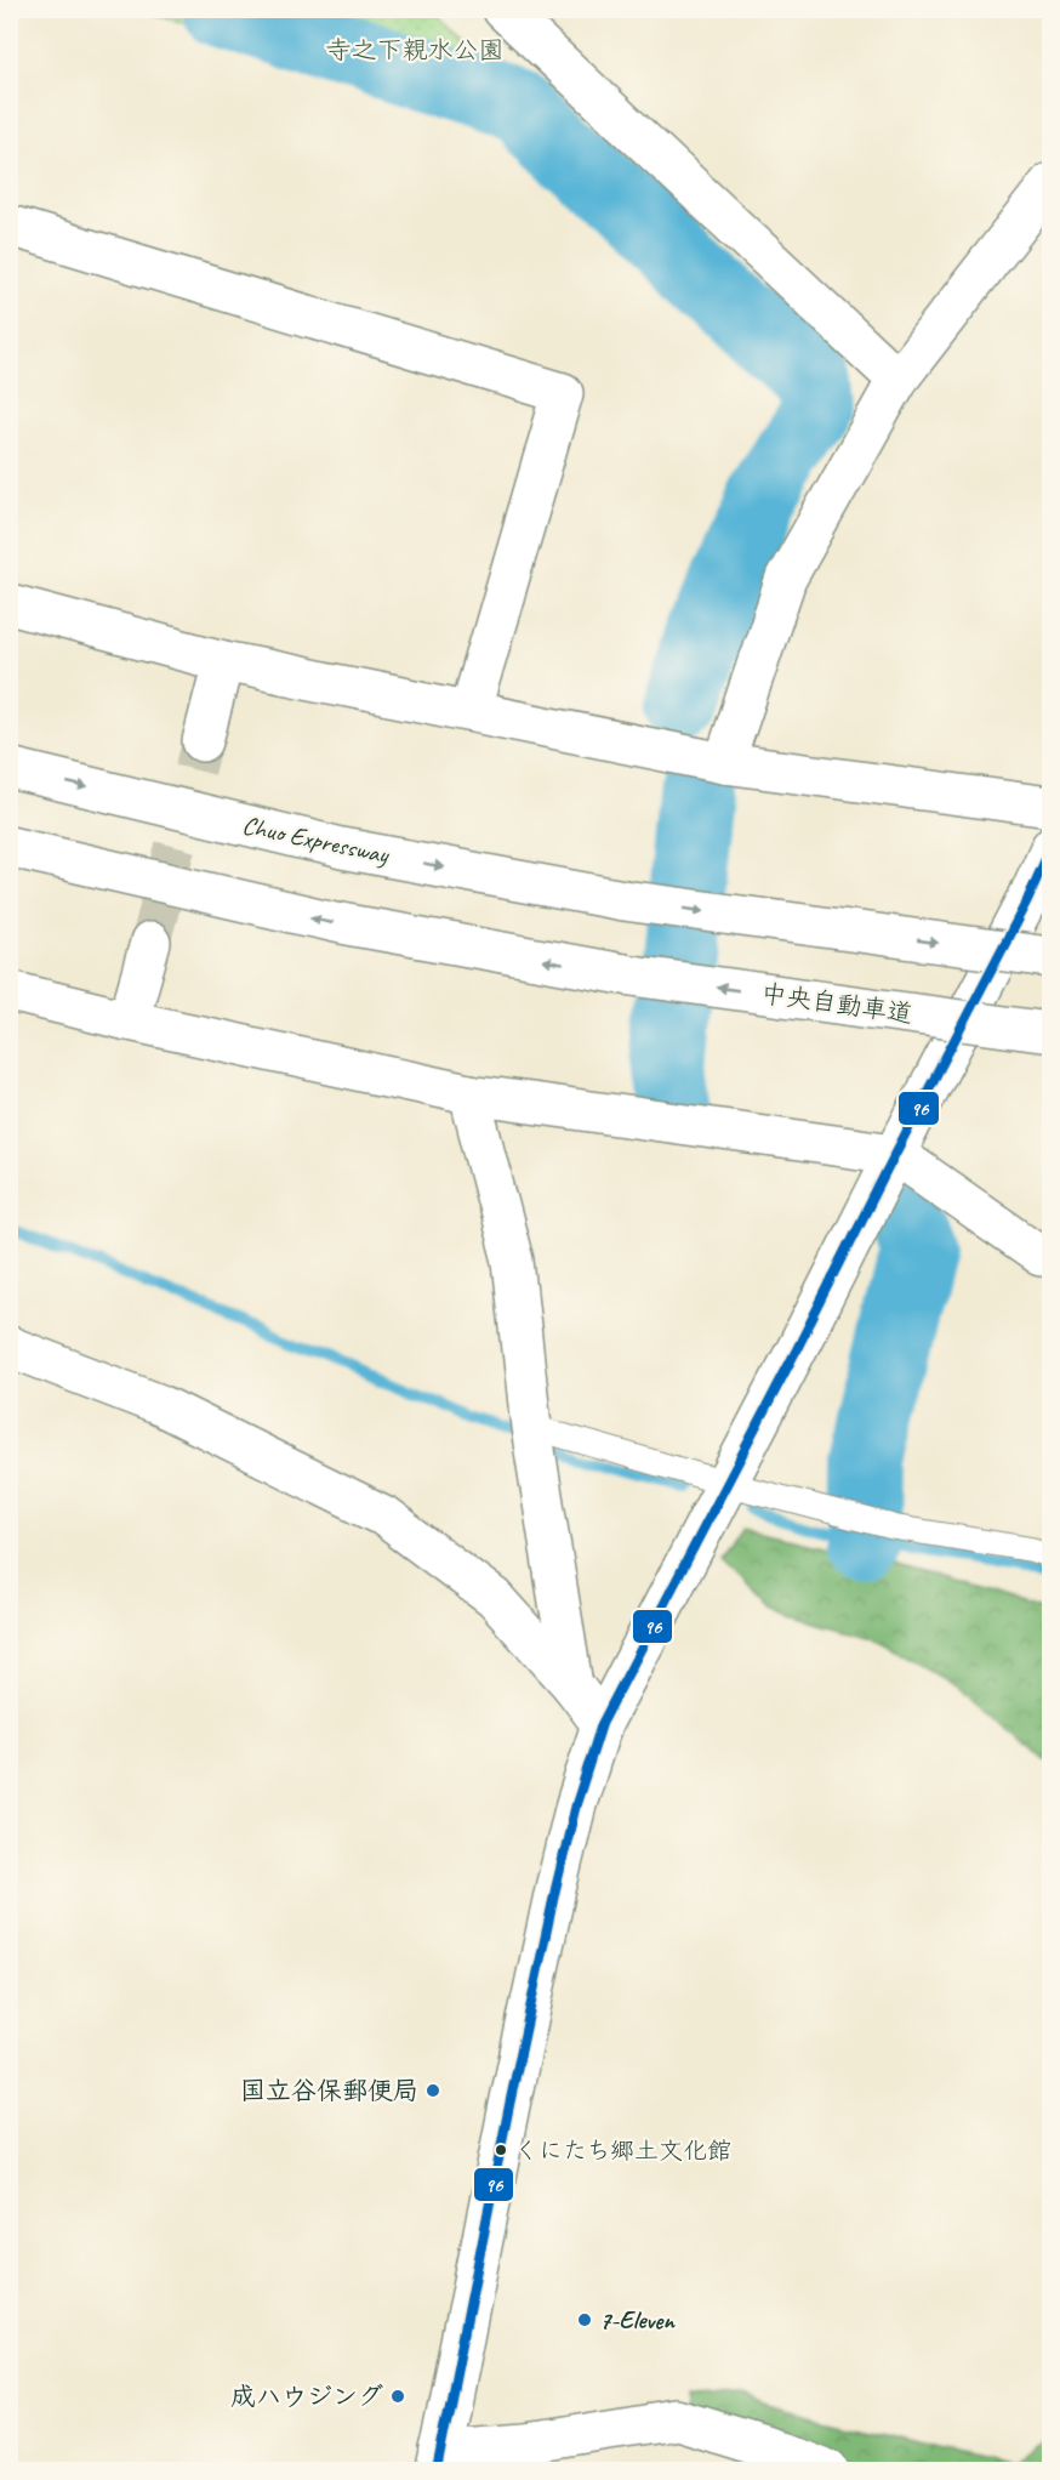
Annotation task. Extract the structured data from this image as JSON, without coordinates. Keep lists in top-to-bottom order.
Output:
{
  "streets": {
    "main road": ["Chuo Expressway", "中央自動車道"]
  },
  "parks": ["寺之下親水公園"],
  "places": [
    "国立谷保郵便局",
    "くにたち郷土文化館",
    "7-Eleven",
    "成ハウジング"
  ],
  "lines": ["transit line 96"]
}
